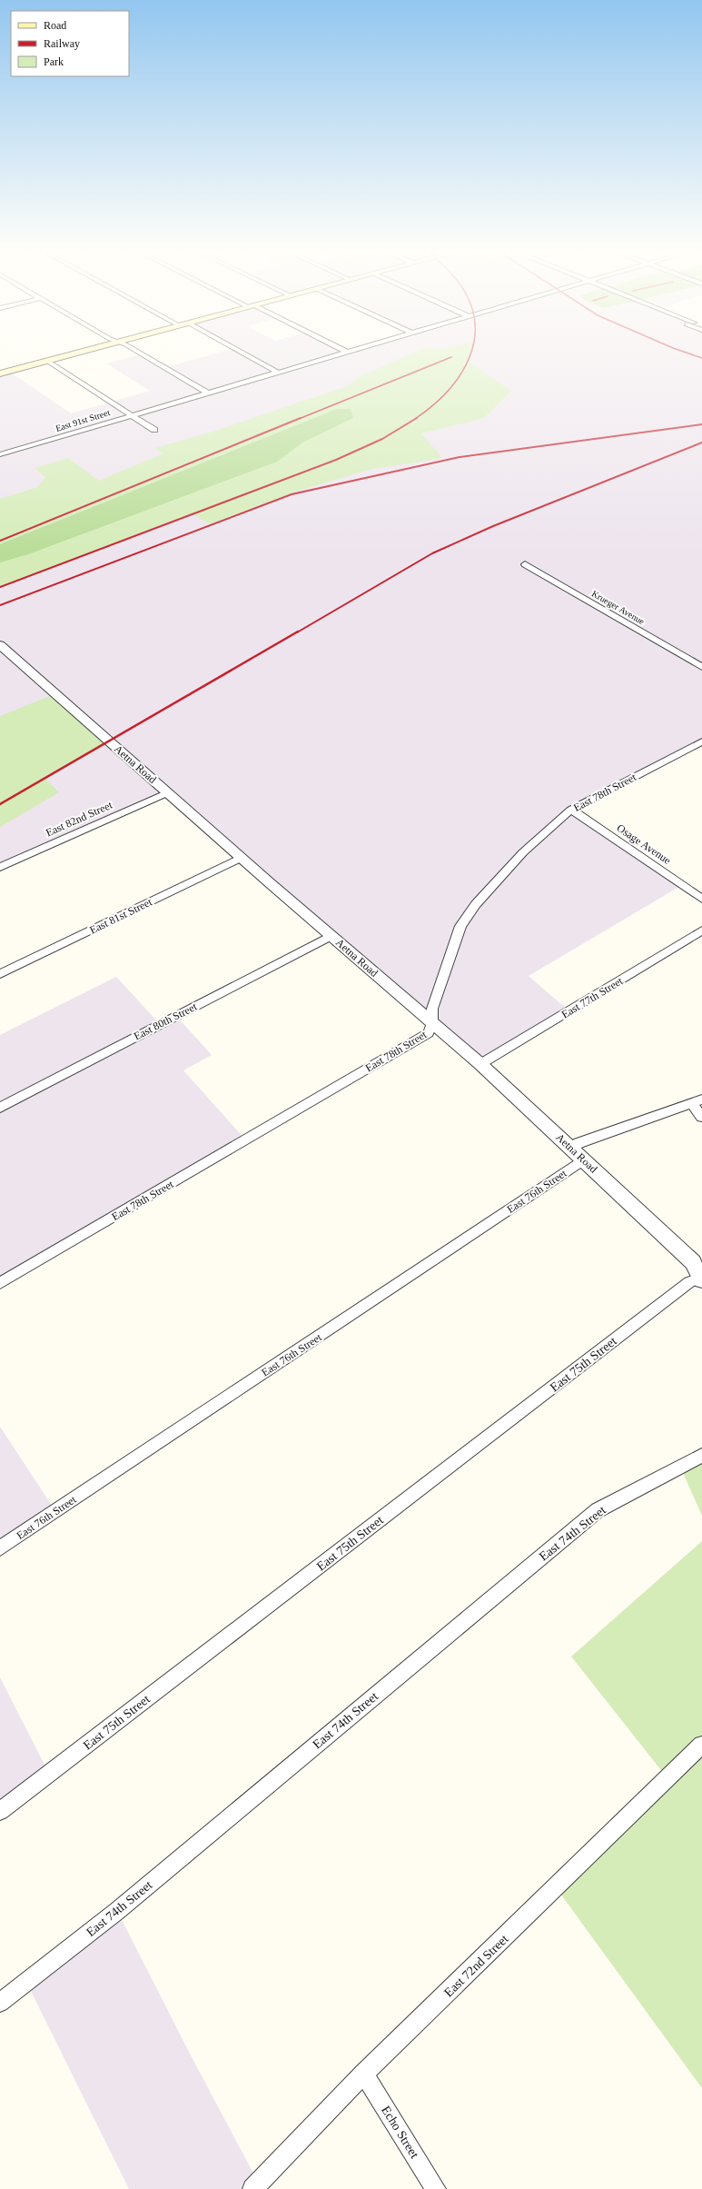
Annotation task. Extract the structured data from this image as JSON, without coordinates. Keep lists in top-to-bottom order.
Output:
{
  "streets": {
    "street": [
      "East 91st Street",
      "Krueger Avenue",
      "Aetna Road",
      "East 78th Street",
      "East 82nd Street",
      "Osage Avenue",
      "East 81st Street",
      "East 77th Street",
      "East 80th Street",
      "East 76th Street",
      "East 75th Street",
      "East 74th Street",
      "East 72nd Street",
      "Echo Street"
    ]
  },
  "crossings": [
    ["Aetna Road", "East 78th Street"],
    ["Aetna Road", "East 82nd Street"],
    ["Aetna Road", "East 81st Street"],
    ["Aetna Road", "East 77th Street"],
    ["Aetna Road", "East 80th Street"],
    ["Aetna Road", "East 76th Street"],
    ["Aetna Road", "East 75th Street"],
    ["East 78th Street", "Osage Avenue"],
    ["East 72nd Street", "Echo Street"]
  ],
  "legend": ["Road", "Railway", "Park"]
}
